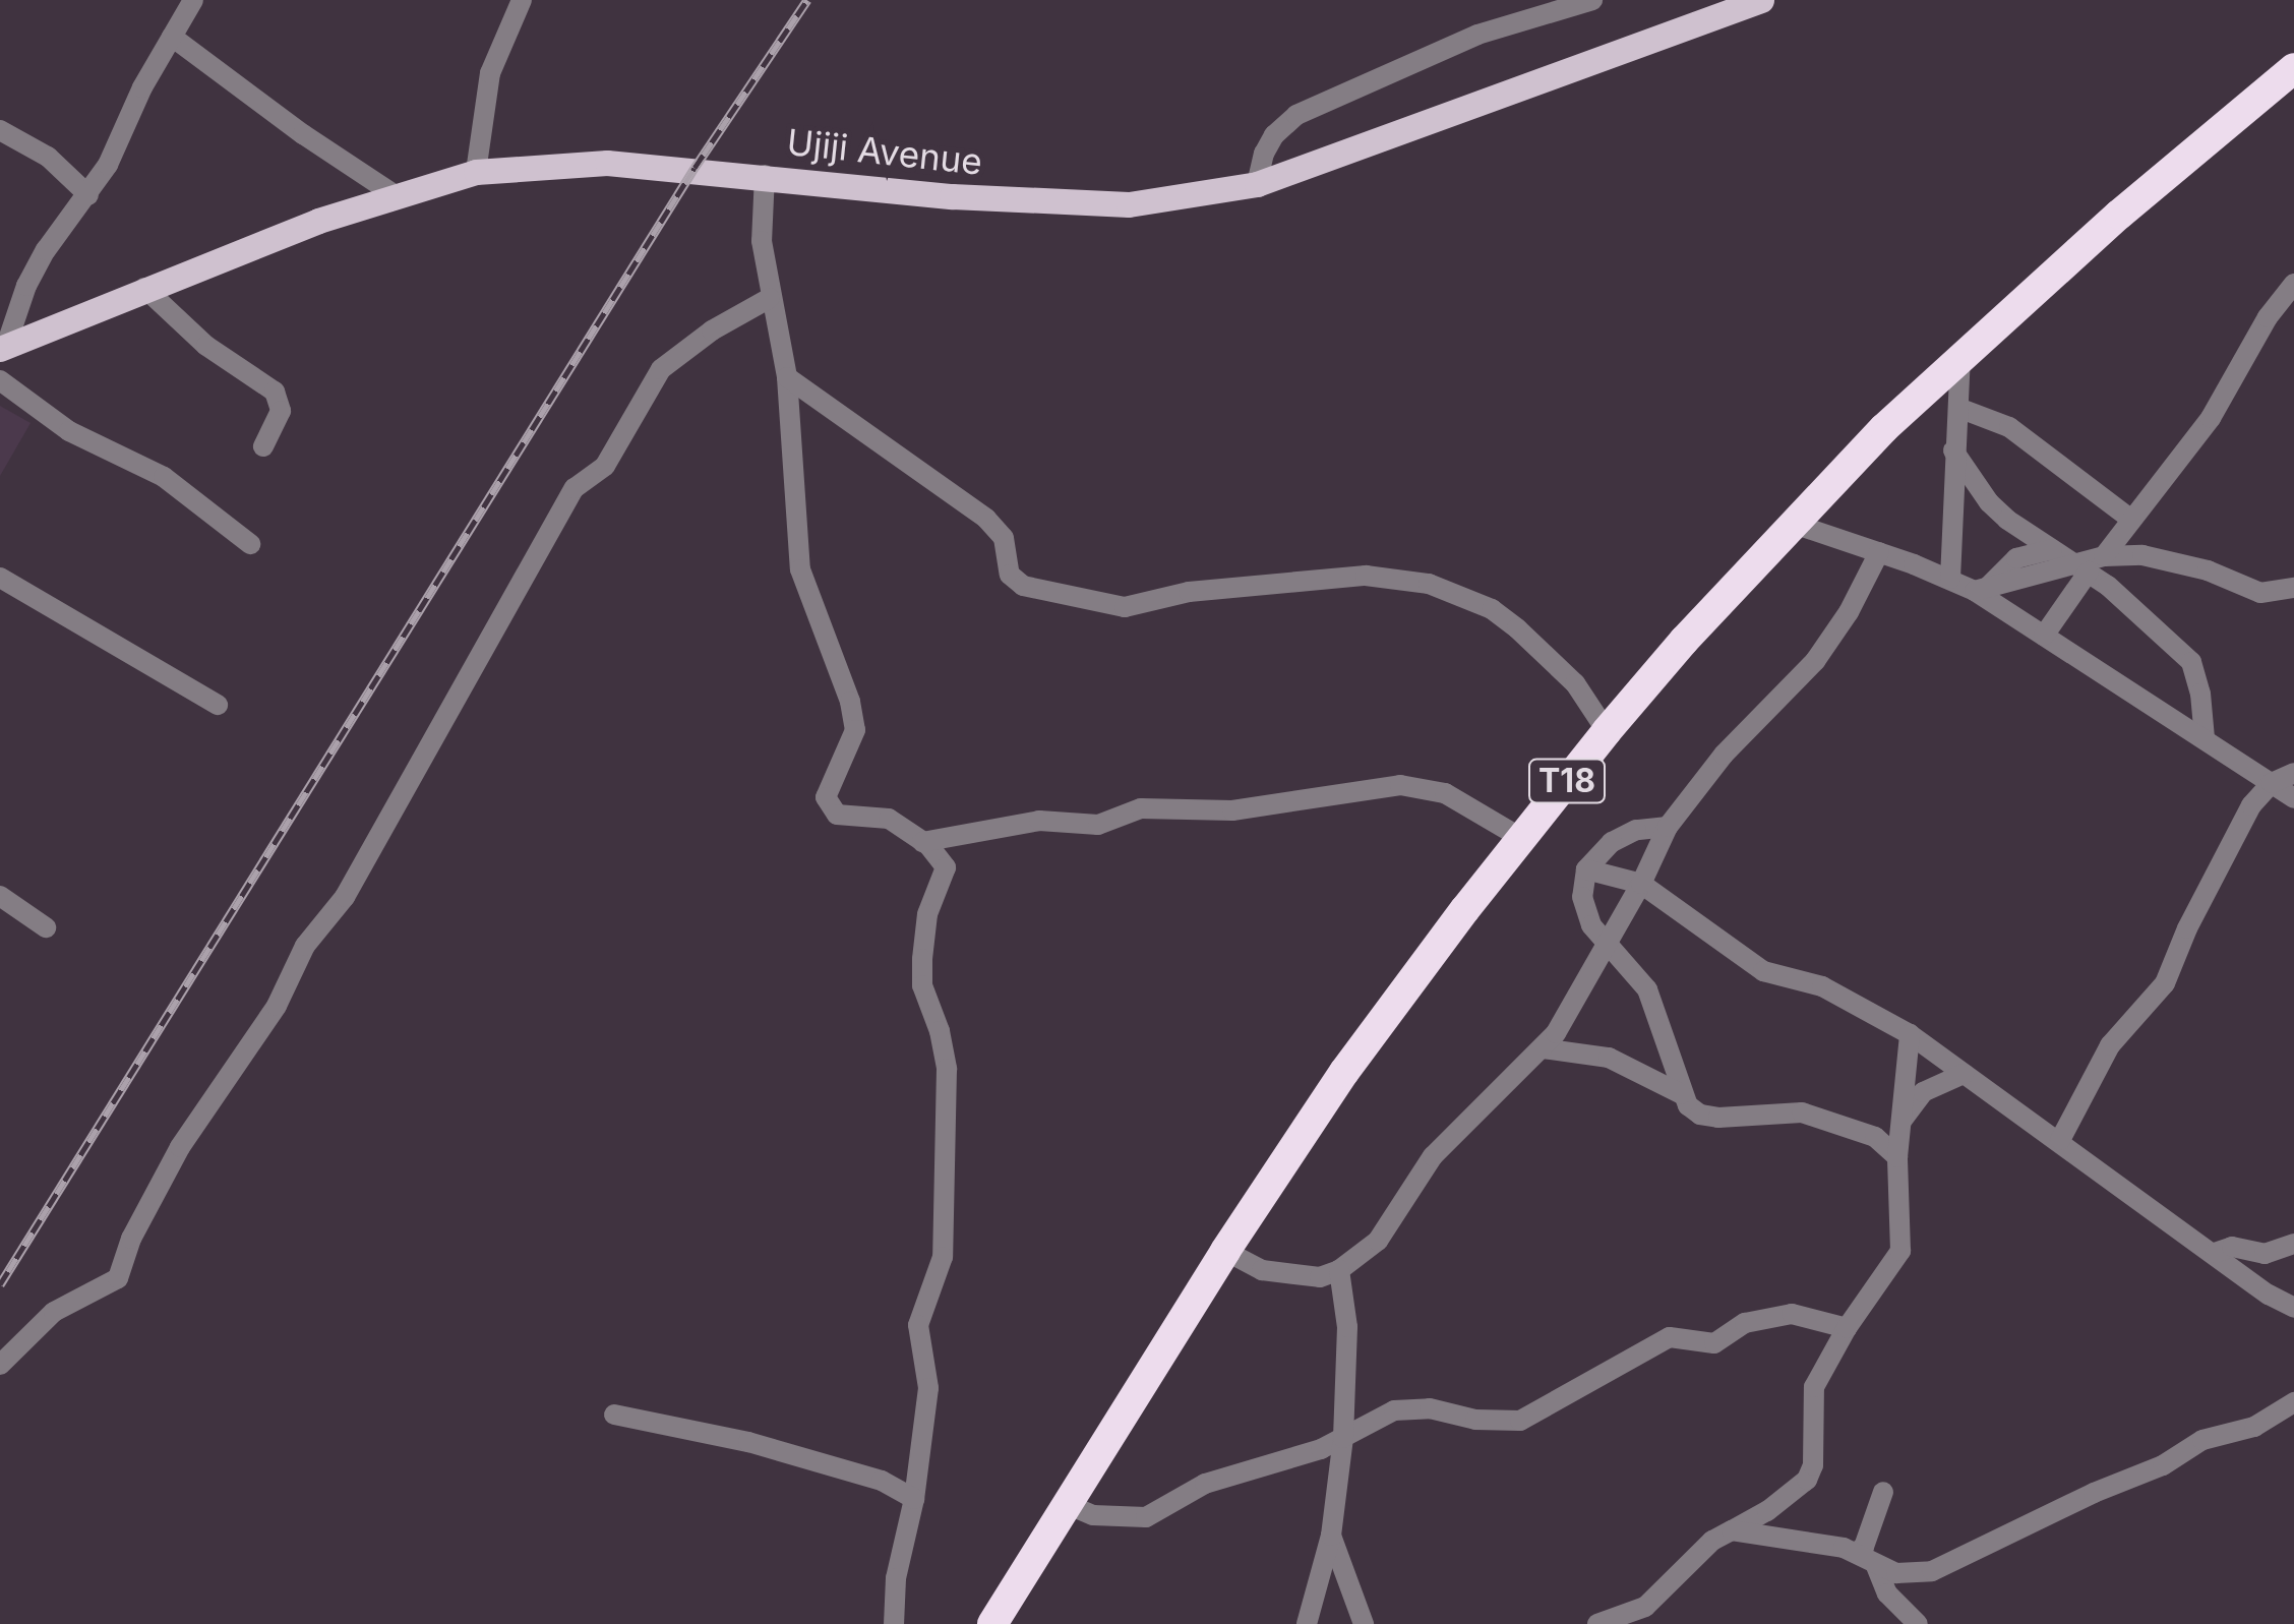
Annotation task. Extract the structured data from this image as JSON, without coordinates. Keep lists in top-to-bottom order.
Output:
{
  "streets": {
    "highway": ["T18"],
    "main road": ["Ujiji Avenue"]
  }
}
